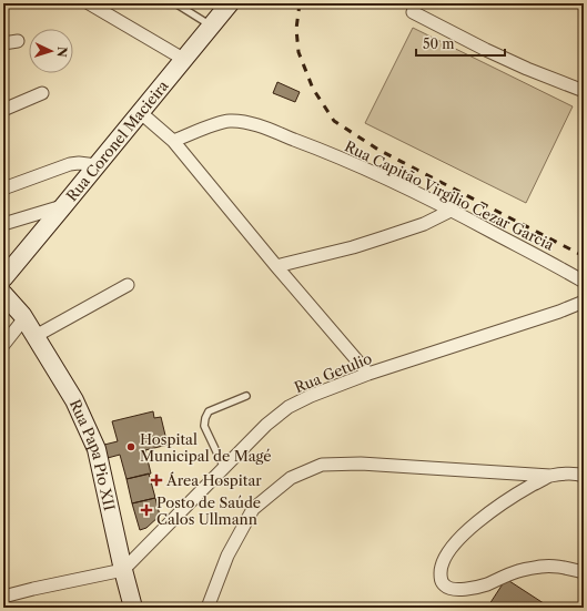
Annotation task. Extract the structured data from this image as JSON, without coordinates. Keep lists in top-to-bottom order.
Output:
{
  "streets": {
    "main road": ["Rua Coronel Macieira", "Rua Papa Pio XII"],
    "street": ["Rua Capitão Virgilio Cezar Garcia", "Rua Getulio"]
  },
  "crossings": [
    ["Rua Getulio", "Rua Papa Pio XII"]
  ],
  "places": {
    "other": ["Hospital Municipal de Magé"],
    "health": ["Área Hospitar", "Posto de Saúde Calos Ullmann"]
  },
  "scale_bar": "50 m",
  "north": "right"
}
